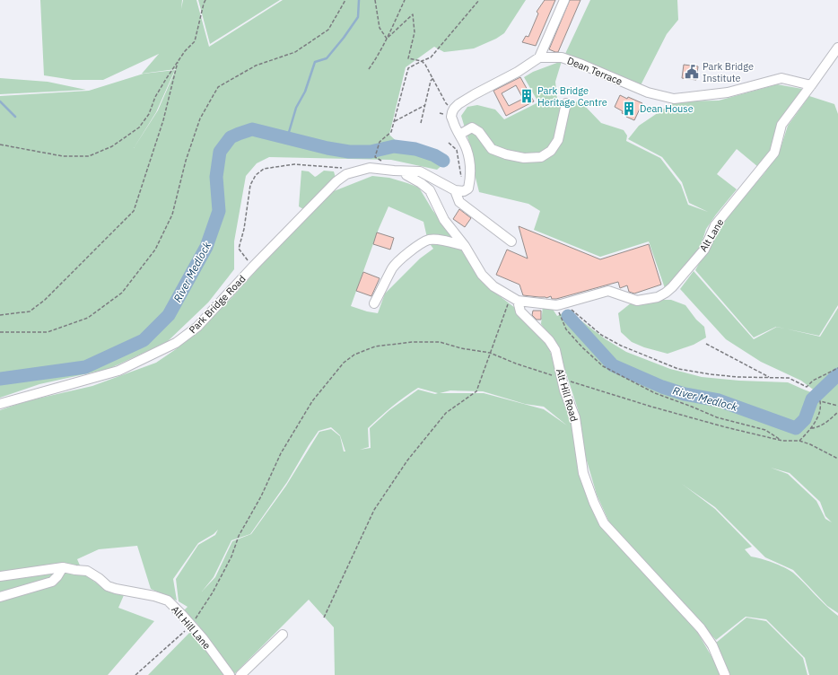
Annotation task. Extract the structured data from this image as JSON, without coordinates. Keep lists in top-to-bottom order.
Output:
{
  "streets": {
    "street": [
      "Dean Terrace",
      "Alt Lane",
      "Park Bridge Road",
      "Alt Hill Road",
      "Alt Hill Lane"
    ]
  },
  "crossings": [
    ["Dean Terrace", "Alt Lane"],
    ["Alt Lane", "Alt Hill Road"]
  ],
  "water": ["River Medlock"],
  "places": {
    "public building": ["Park Bridge Institute"],
    "building": ["Park Bridge Heritage Centre", "Dean House"]
  }
}
